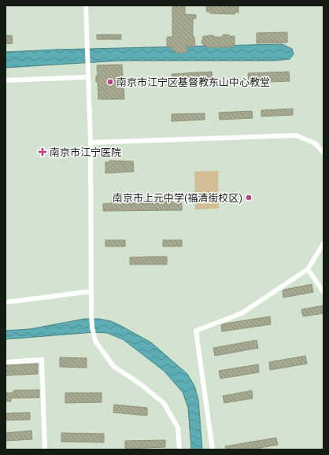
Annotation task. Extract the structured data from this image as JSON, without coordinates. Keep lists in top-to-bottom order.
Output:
{
  "places": {
    "other": ["南京市江宁区基督教东山中心教堂", "南京市上元中学(福清街校区)"],
    "health": ["南京市江宁医院"]
  }
}
